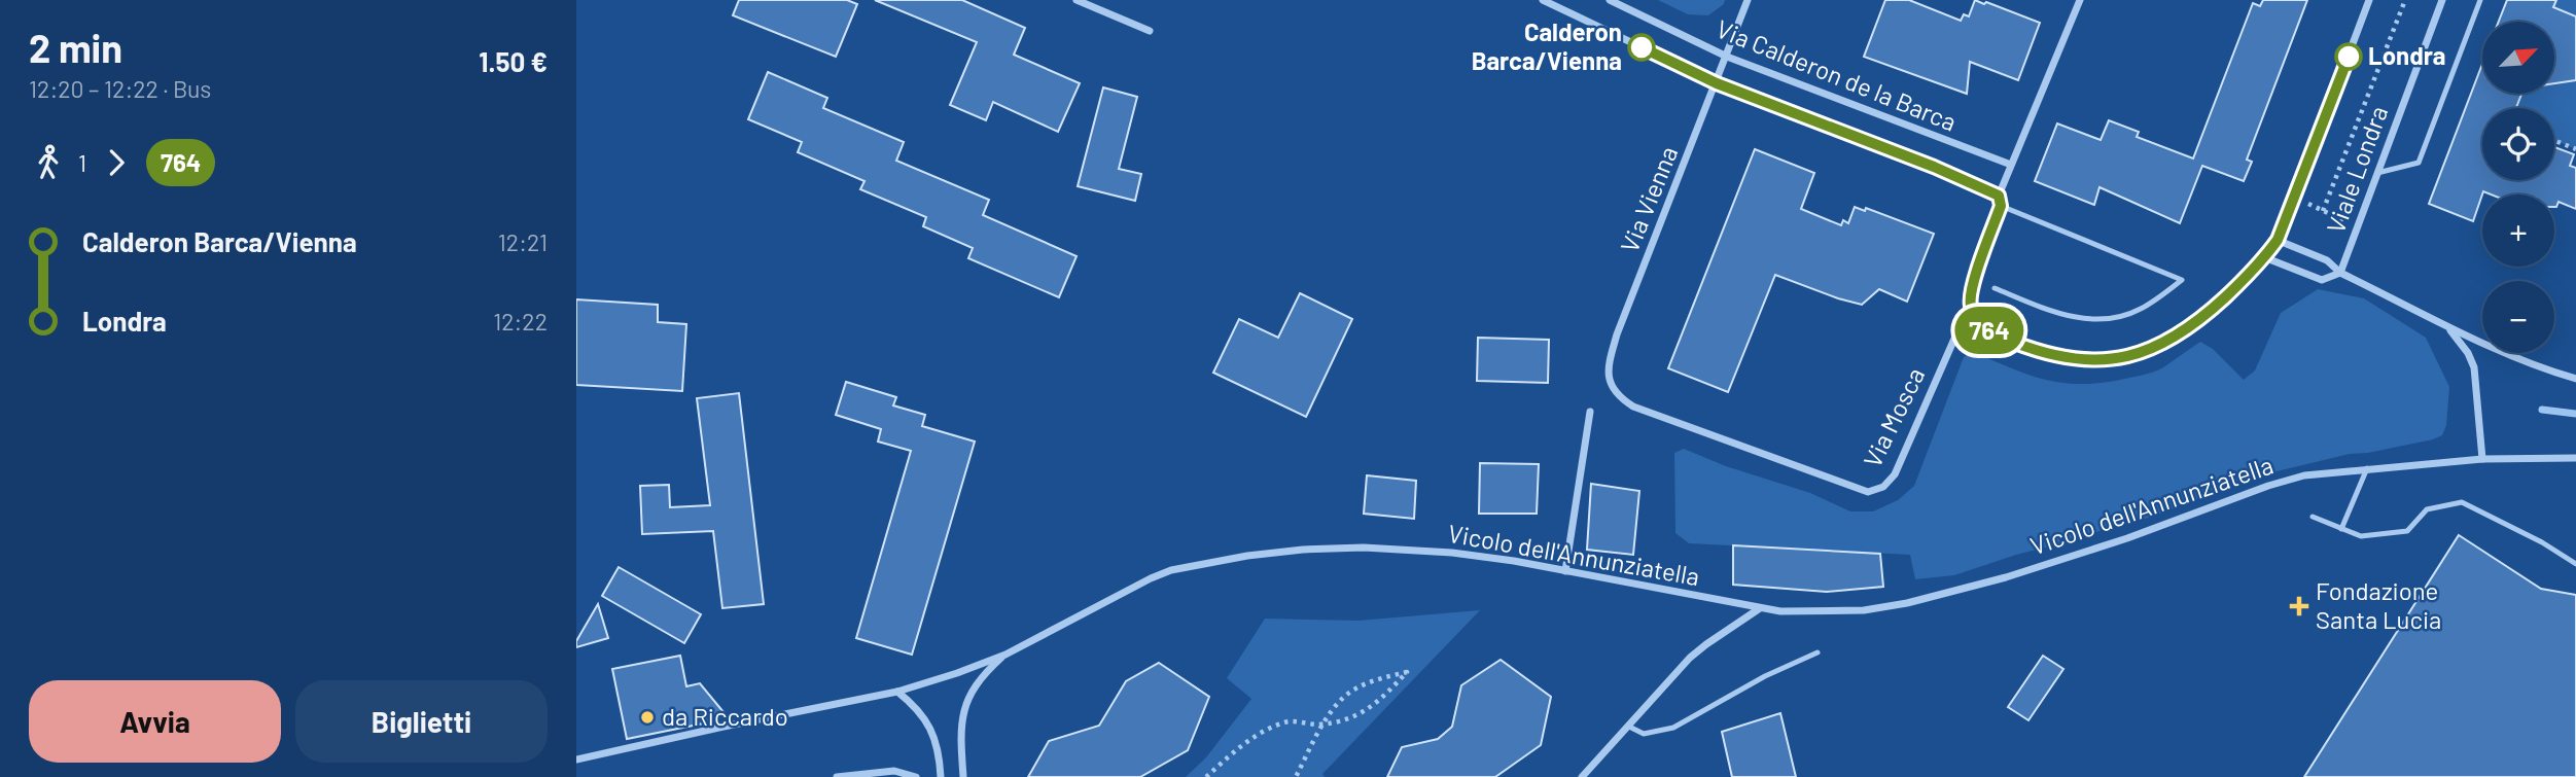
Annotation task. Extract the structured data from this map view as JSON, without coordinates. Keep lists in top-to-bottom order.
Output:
{
  "streets": {
    "street": [
      "Via Calderon de la Barca",
      "Viale Londra",
      "Via Vienna",
      "Via Mosca",
      "Vicolo dell'Annunziatella"
    ]
  },
  "crossings": [
    ["Via Calderon de la Barca", "Via Vienna"],
    ["Viale Londra", "Via Mosca"],
    ["Via Vienna", "Via Mosca"]
  ],
  "places": {
    "other": ["Calderon Barca/Vienna", "Londra", "da Riccardo"],
    "health": ["Fondazione Santa Lucia"]
  },
  "lines": ["bus line 764"],
  "north": "top right",
  "page": {
    "heading": ["2 min", "12:20 – 12:22 · Bus", "1.50 €"],
    "on_map": "764",
    "map_buttons": ["+", "−"],
    "legs": ["1", "764"],
    "list": [
      {
        "name": "Calderon Barca/Vienna",
        "value": "12:21"
      },
      {
        "name": "Londra",
        "value": "12:22"
      }
    ],
    "buttons": ["Avvia", "Biglietti"]
  }
}
